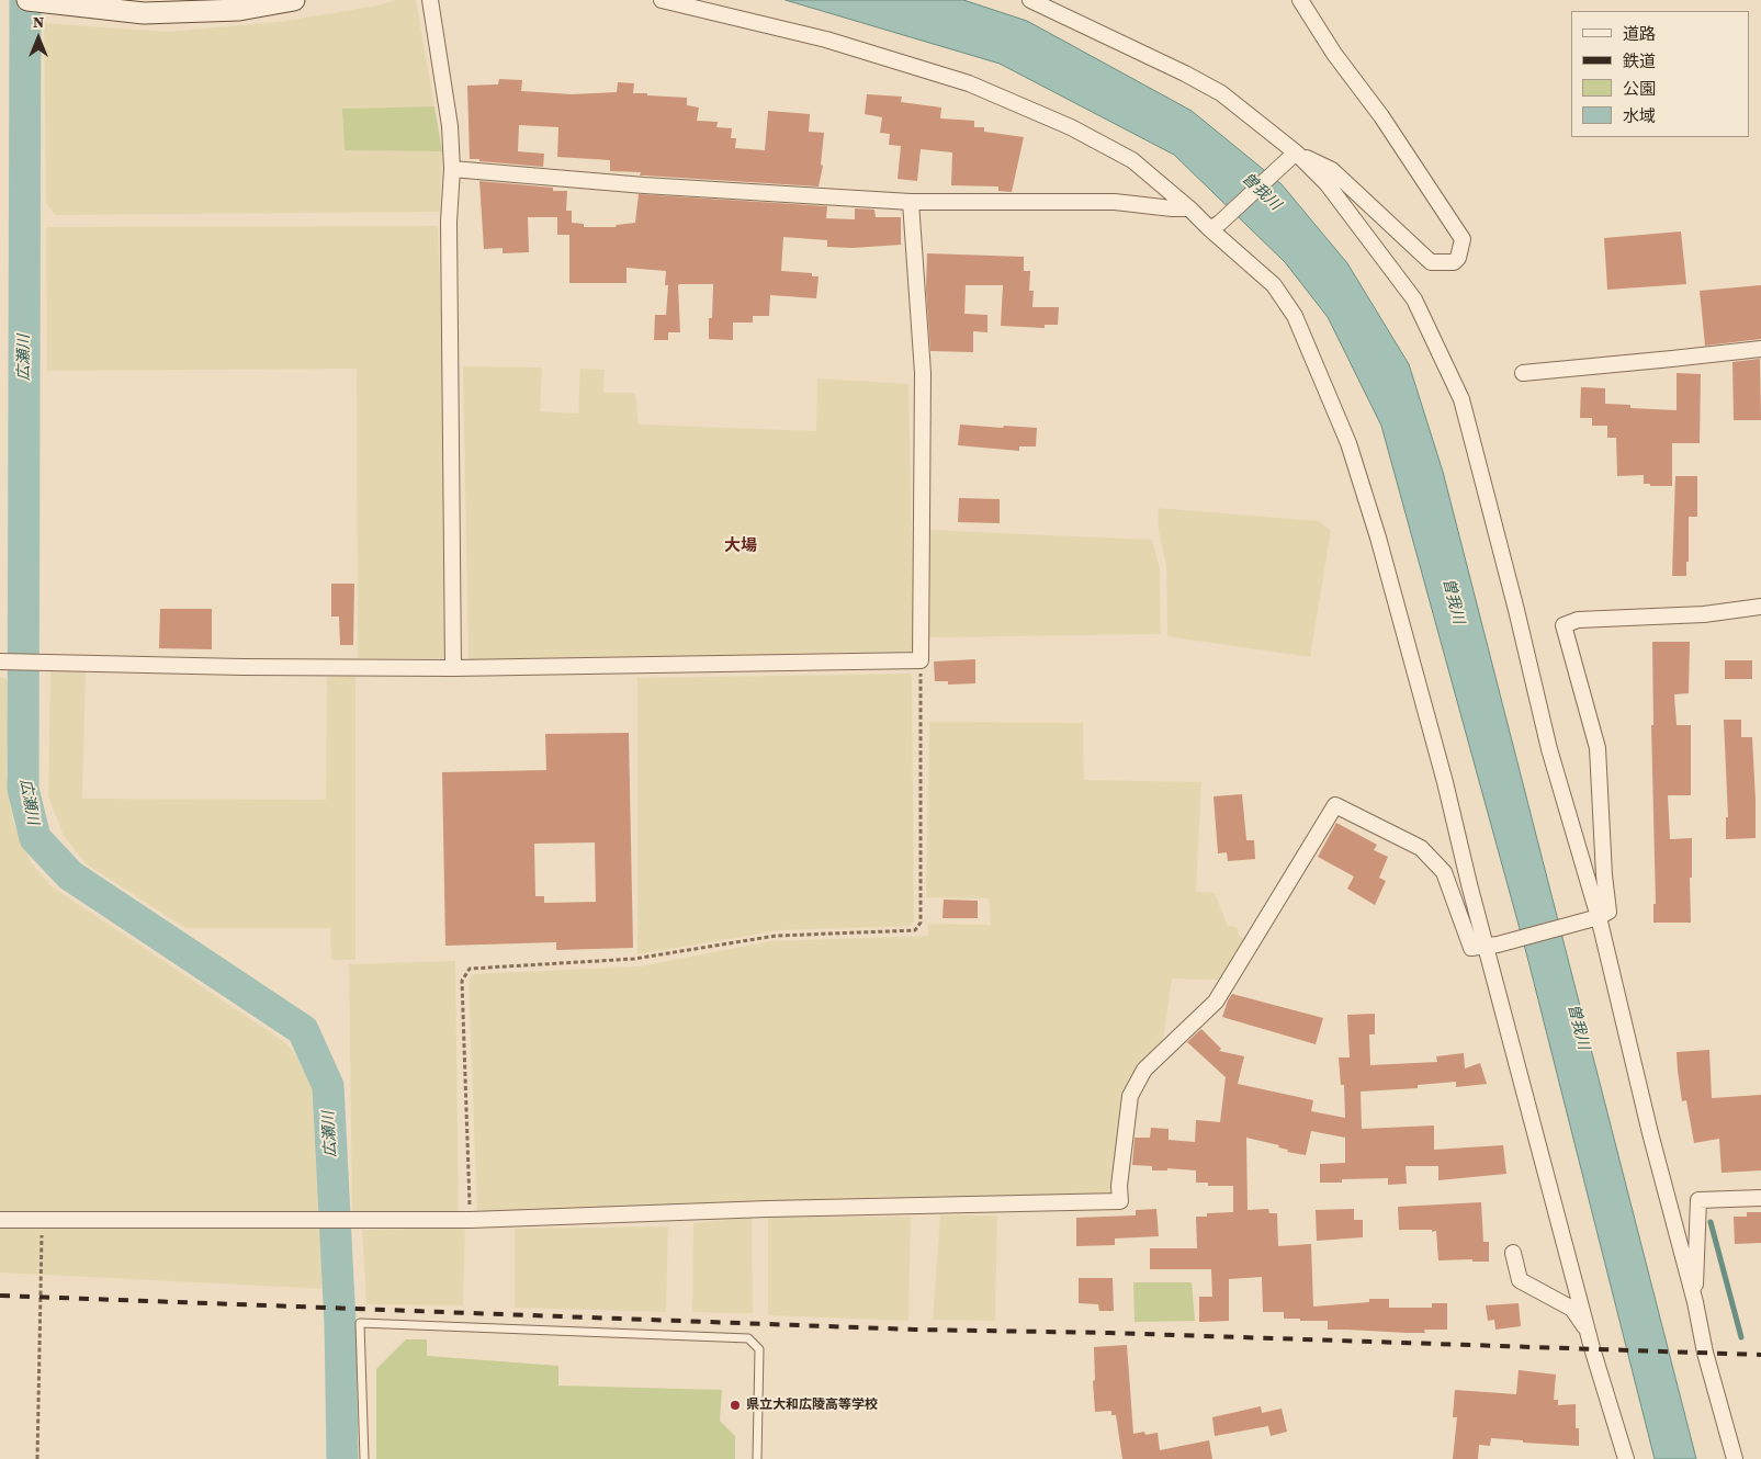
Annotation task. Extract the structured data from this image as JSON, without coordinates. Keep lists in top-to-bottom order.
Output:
{
  "districts": ["大場"],
  "water": ["曽我川", "広瀬川"],
  "places": ["県立大和広陵高等学校"],
  "legend": [
    "道路",
    "鉄道",
    "公園",
    "水域"
  ],
  "north": "top"
}
